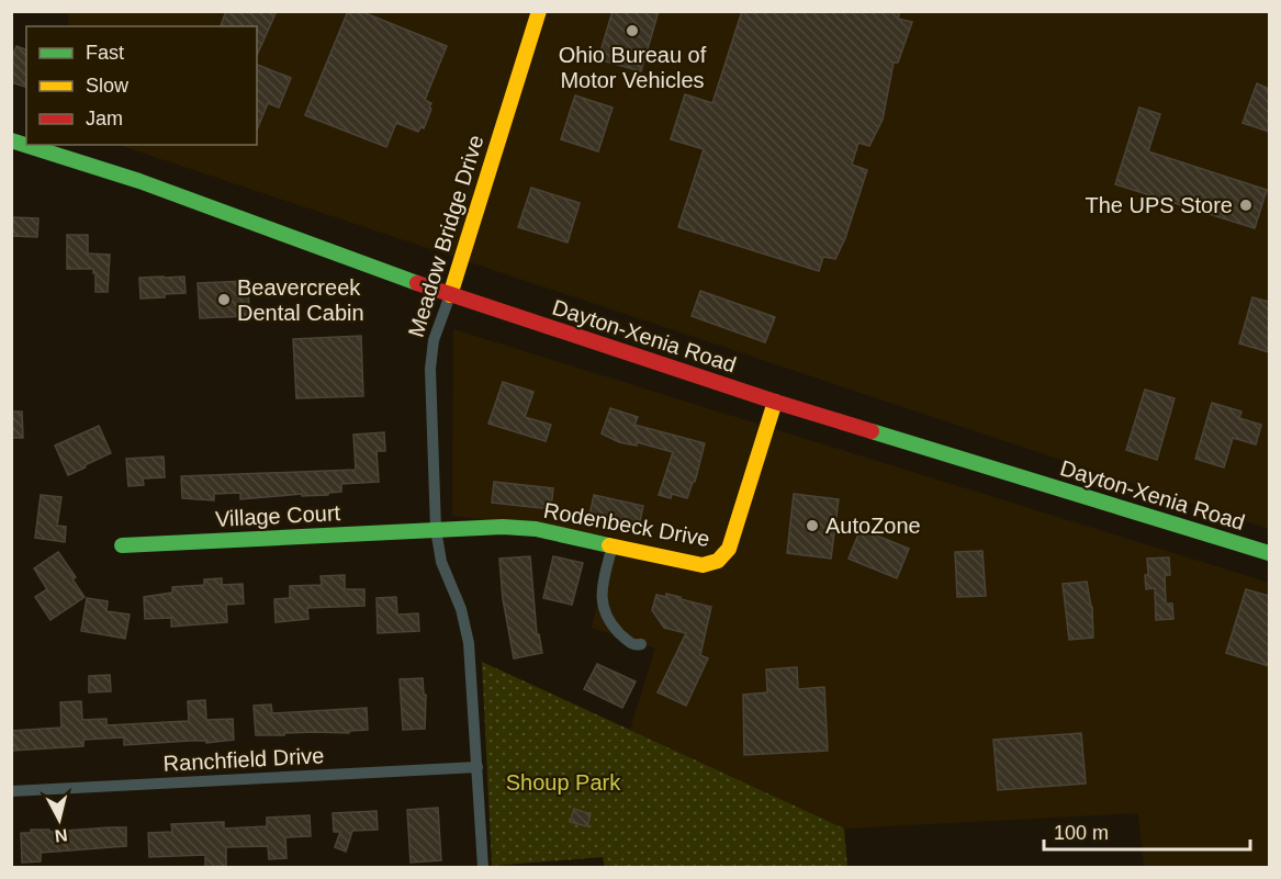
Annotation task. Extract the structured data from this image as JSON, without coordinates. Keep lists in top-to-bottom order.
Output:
{
  "streets": {
    "main road": [
      "Meadow Bridge Drive",
      "Dayton-Xenia Road",
      "Village Court",
      "Rodenbeck Drive"
    ],
    "street": ["Ranchfield Drive"]
  },
  "crossings": [
    ["Meadow Bridge Drive", "Dayton-Xenia Road"],
    ["Meadow Bridge Drive", "Village Court"],
    ["Meadow Bridge Drive", "Rodenbeck Drive"],
    ["Meadow Bridge Drive", "Ranchfield Drive"],
    ["Dayton-Xenia Road", "Rodenbeck Drive"],
    ["Village Court", "Rodenbeck Drive"]
  ],
  "parks": ["Shoup Park"],
  "places": [
    "Ohio Bureau of Motor Vehicles",
    "The UPS Store",
    "Beavercreek Dental Cabin",
    "AutoZone"
  ],
  "legend": ["Fast", "Slow", "Jam"],
  "scale_bar": "100 m",
  "north": "bottom"
}
